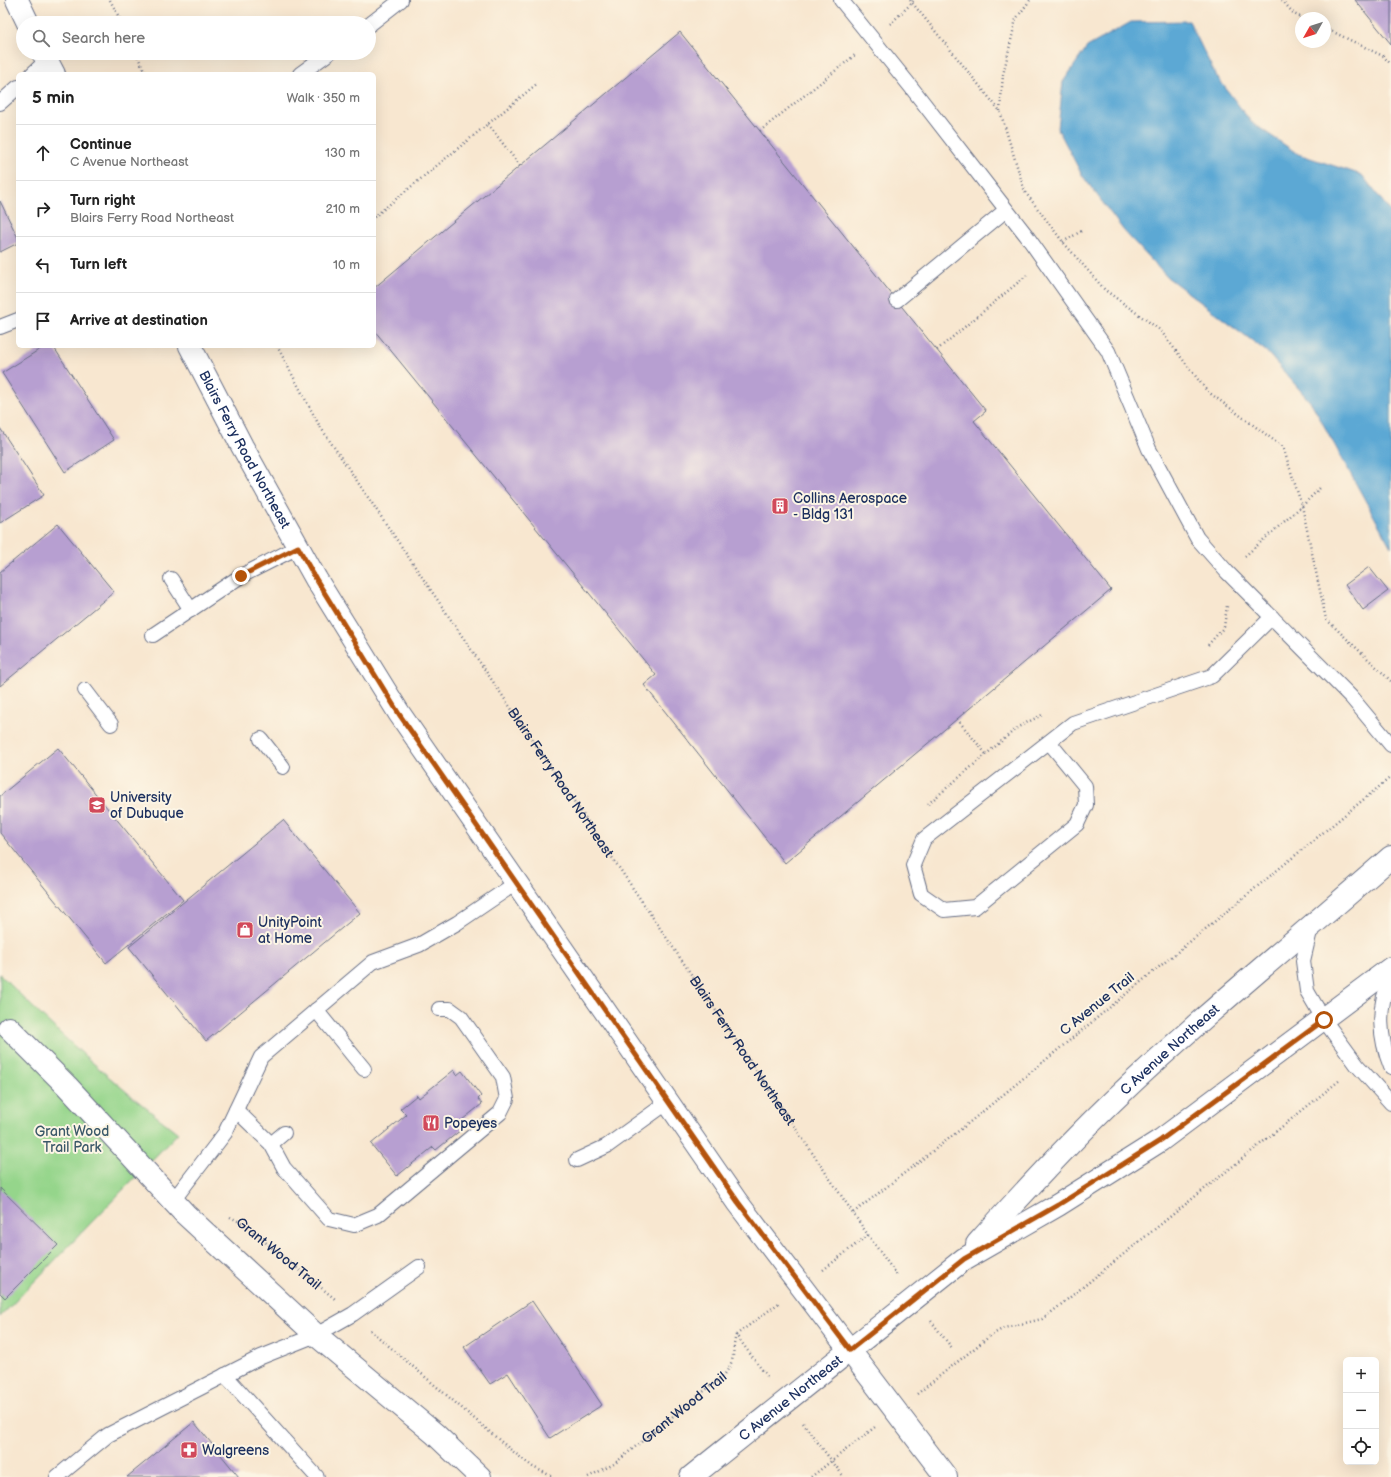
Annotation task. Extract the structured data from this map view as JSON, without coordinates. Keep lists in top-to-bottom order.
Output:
{
  "streets": {
    "main road": ["Blairs Ferry Road Northeast", "C Avenue Northeast"],
    "path": ["C Avenue Trail", "Grant Wood Trail"]
  },
  "crossings": [
    ["Blairs Ferry Road Northeast", "C Avenue Trail"],
    ["Blairs Ferry Road Northeast", "C Avenue Northeast"]
  ],
  "parks": ["Grant Wood Trail Park"],
  "places": {
    "building": ["Collins Aerospace - Bldg 131"],
    "school or university": ["University of Dubuque"],
    "shop": ["UnityPoint at Home"],
    "restaurant": ["Popeyes"],
    "pharmacy": ["Walgreens"]
  },
  "north": "bottom left",
  "page": {
    "search": "Search here",
    "heading": ["5 min", "Walk · 350 m"],
    "list": [
      ["Continue", "C Avenue Northeast", "130 m"],
      ["Turn right", "Blairs Ferry Road Northeast", "210 m"],
      ["Turn left", "10 m"],
      "Arrive at destination"
    ],
    "map_buttons": ["+", "−"]
  }
}
